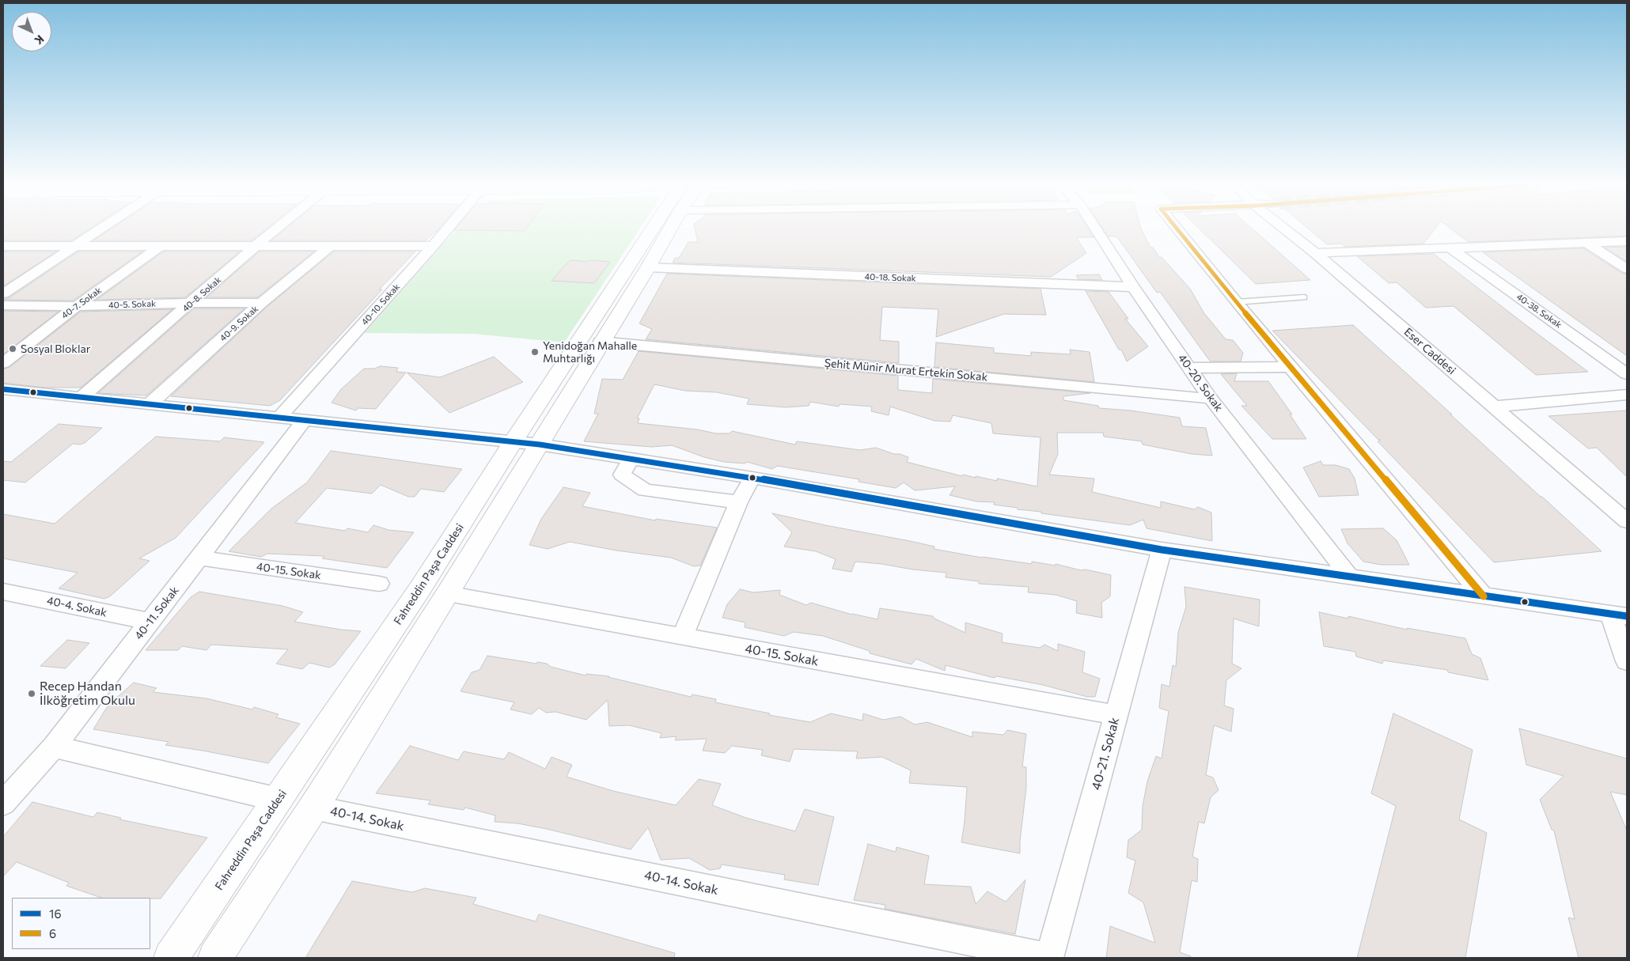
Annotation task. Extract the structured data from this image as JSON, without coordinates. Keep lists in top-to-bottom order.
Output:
{
  "streets": {
    "main road": ["Fahreddin Paşa Caddesi"],
    "street": [
      "40-18. Sokak",
      "40-8. Sokak",
      "40-7. Sokak",
      "40-5. Sokak",
      "40-10. Sokak",
      "40-38. Sokak",
      "40-9. Sokak",
      "Eser Caddesi",
      "Şehit Münir Murat Ertekin Sokak",
      "40-20. Sokak",
      "40-15. Sokak",
      "40-4. Sokak",
      "40-11. Sokak",
      "40-21. Sokak",
      "40-14. Sokak"
    ]
  },
  "crossings": [
    ["40-18. Sokak", "40-20. Sokak"],
    ["40-8. Sokak", "40-5. Sokak"],
    ["40-7. Sokak", "40-5. Sokak"],
    ["40-5. Sokak", "40-9. Sokak"],
    ["Şehit Münir Murat Ertekin Sokak", "40-20. Sokak"],
    ["40-15. Sokak", "40-11. Sokak"],
    ["40-15. Sokak", "40-21. Sokak"],
    ["40-4. Sokak", "40-11. Sokak"],
    ["40-21. Sokak", "40-14. Sokak"]
  ],
  "places": ["Sosyal Bloklar", "Yenidoğan Mahalle Muhtarlığı", "Recep Handan İlköğretim Okulu"],
  "lines": ["transit line 6", "transit line 16"],
  "legend": ["16", "6"],
  "north": "bottom right"
}
